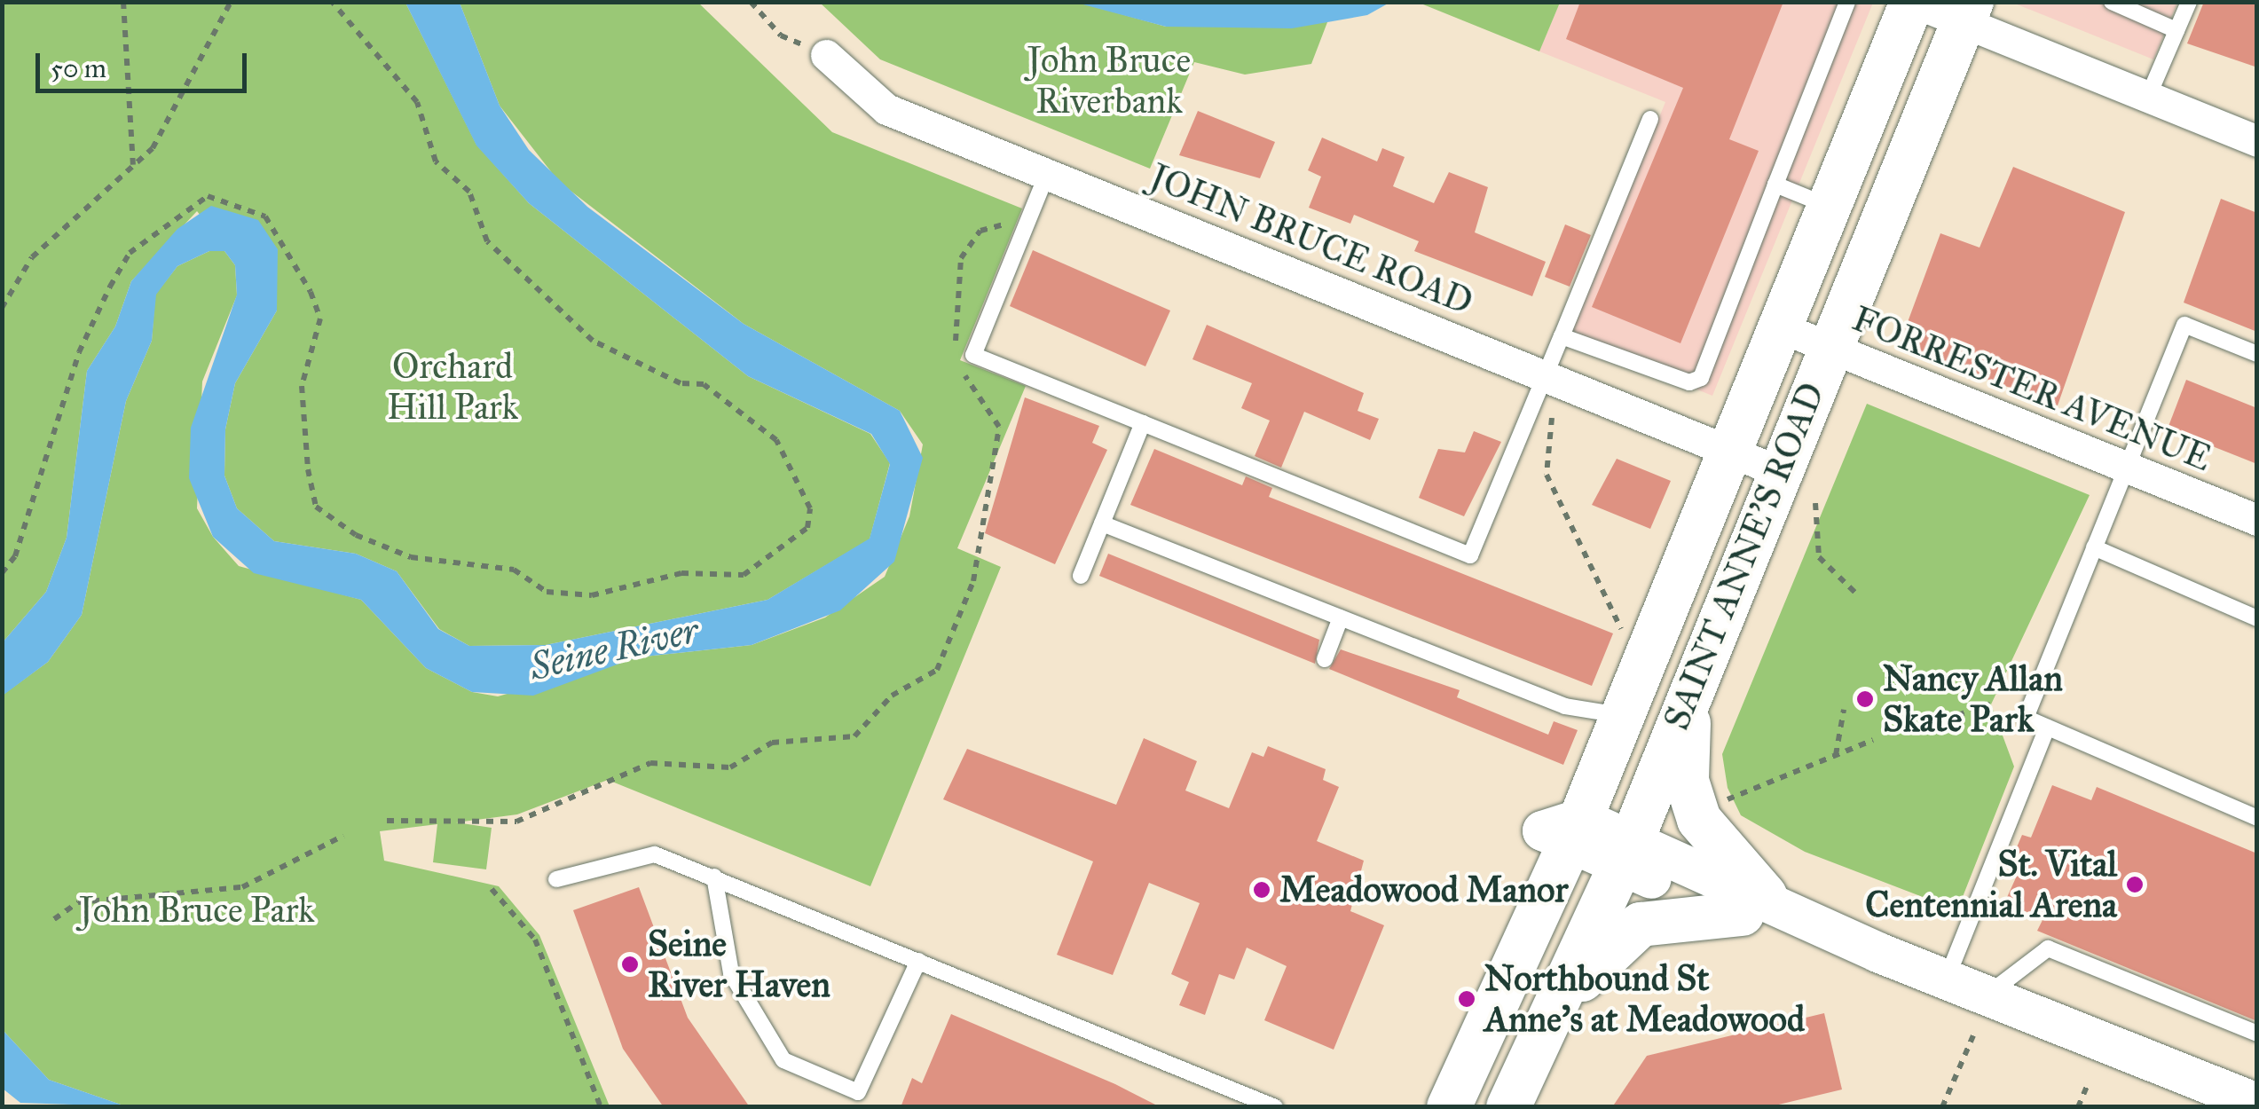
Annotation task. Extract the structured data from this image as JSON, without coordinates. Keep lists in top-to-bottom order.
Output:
{
  "streets": {
    "main road": ["SAINT ANNE'S ROAD"],
    "street": ["JOHN BRUCE ROAD", "FORRESTER AVENUE"]
  },
  "crossings": [
    ["JOHN BRUCE ROAD", "SAINT ANNE'S ROAD"],
    ["FORRESTER AVENUE", "SAINT ANNE'S ROAD"]
  ],
  "water": ["Seine River"],
  "parks": ["John Bruce Riverbank", "Orchard Hill Park", "John Bruce Park"],
  "places": [
    "Nancy Allan Skate Park",
    "St. Vital Centennial Arena",
    "Meadowood Manor",
    "Seine River Haven",
    "Northbound St Anne's at Meadowood"
  ],
  "scale_bar": "50 m"
}
